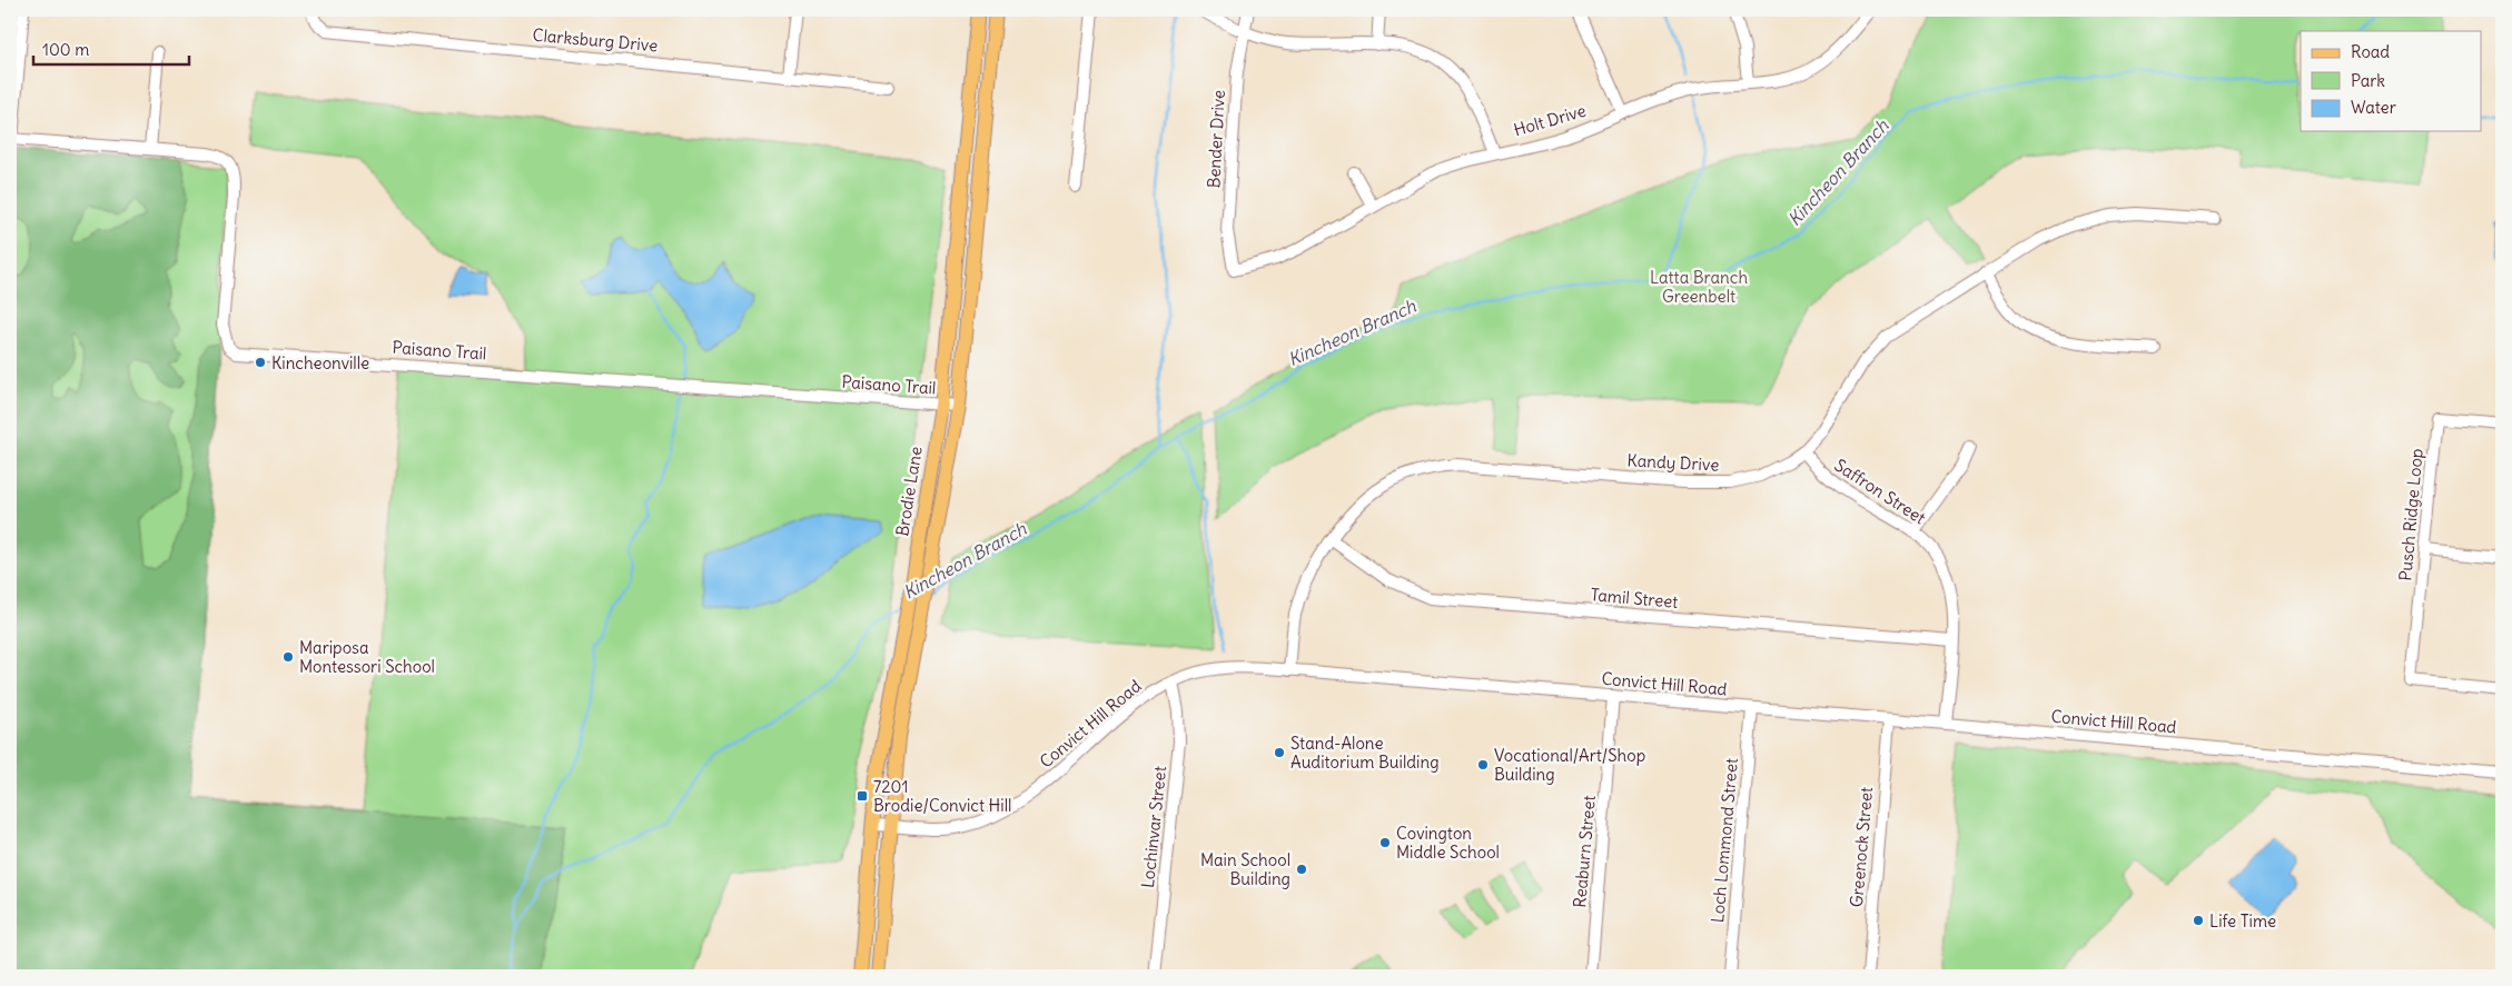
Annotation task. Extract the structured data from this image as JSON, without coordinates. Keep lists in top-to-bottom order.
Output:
{
  "streets": {
    "main road": ["Brodie Lane"],
    "street": [
      "Clarksburg Drive",
      "Holt Drive",
      "Bender Drive",
      "Paisano Trail",
      "Kandy Drive",
      "Saffron Street",
      "Pusch Ridge Loop",
      "Tamil Street",
      "Convict Hill Road",
      "Lochinvar Street",
      "Loch Lommond Street",
      "Greenock Street",
      "Reaburn Street"
    ]
  },
  "crossings": [
    ["Holt Drive", "Bender Drive"],
    ["Paisano Trail", "Brodie Lane"],
    ["Kandy Drive", "Saffron Street"],
    ["Kandy Drive", "Tamil Street"],
    ["Kandy Drive", "Convict Hill Road"],
    ["Brodie Lane", "Convict Hill Road"],
    ["Saffron Street", "Tamil Street"],
    ["Saffron Street", "Convict Hill Road"],
    ["Convict Hill Road", "Lochinvar Street"],
    ["Convict Hill Road", "Loch Lommond Street"],
    ["Convict Hill Road", "Greenock Street"],
    ["Convict Hill Road", "Reaburn Street"]
  ],
  "water": ["Kincheon Branch"],
  "parks": ["Latta Branch Greenbelt"],
  "places": {
    "other": [
      "Kincheonville",
      "Mariposa Montessori School",
      "Stand-Alone Auditorium Building",
      "Vocational/Art/Shop Building",
      "Covington Middle School",
      "Main School Building",
      "Life Time"
    ],
    "transit": ["7201 Brodie/Convict Hill"]
  },
  "legend": ["Road", "Park", "Water"],
  "scale_bar": "100 m"
}
